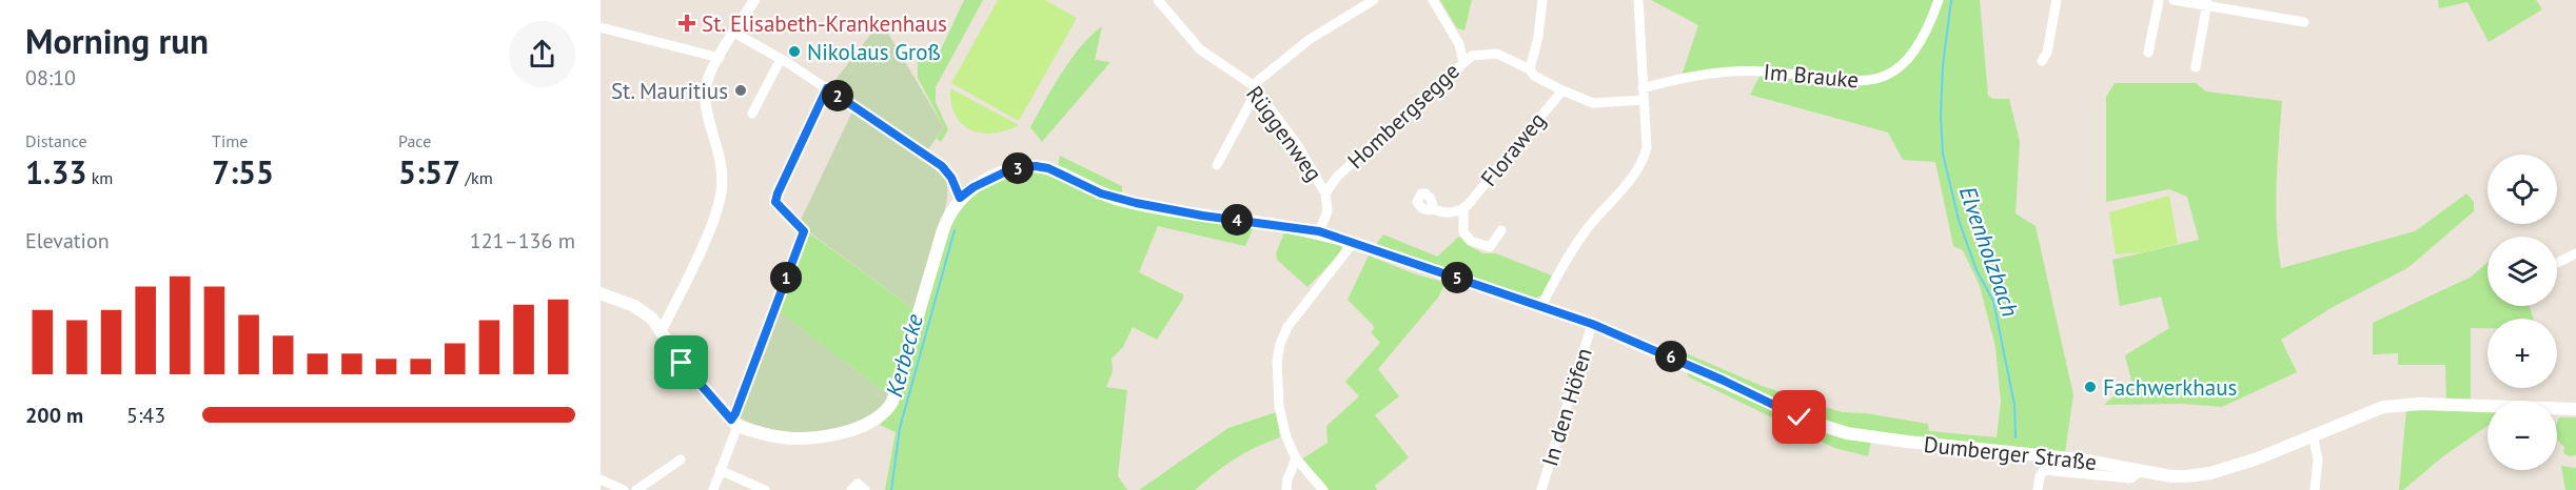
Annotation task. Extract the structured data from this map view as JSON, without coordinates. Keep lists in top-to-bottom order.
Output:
{
  "streets": {
    "main road": ["Dumberger Straße"],
    "street": [
      "Im Brauke",
      "Hombergsegge",
      "Rüggenweg",
      "Floraweg",
      "In den Höfen"
    ]
  },
  "crossings": [
    ["Hombergsegge", "Rüggenweg"],
    ["In den Höfen", "Dumberger Straße"]
  ],
  "water": ["Elvenholzbach", "Kerbecke"],
  "places": {
    "health": ["St. Elisabeth-Krankenhaus"],
    "other": ["Nikolaus Groß", "St. Mauritius", "Fachwerkhaus"]
  },
  "page": {
    "heading": ["Morning run", "08:10"],
    "pins": [
      "2",
      "3",
      "4",
      "1",
      "5",
      "6"
    ],
    "stats": [
      ["Distance", "1.33 km"],
      ["Time", "7:55"],
      ["Pace", "5:57 /km"]
    ],
    "map_buttons": ["+", "−"],
    "chart": ["Elevation", "121–136 m"],
    "list": [
      {
        "name": "200 m",
        "note": "5:43"
      }
    ]
  }
}
